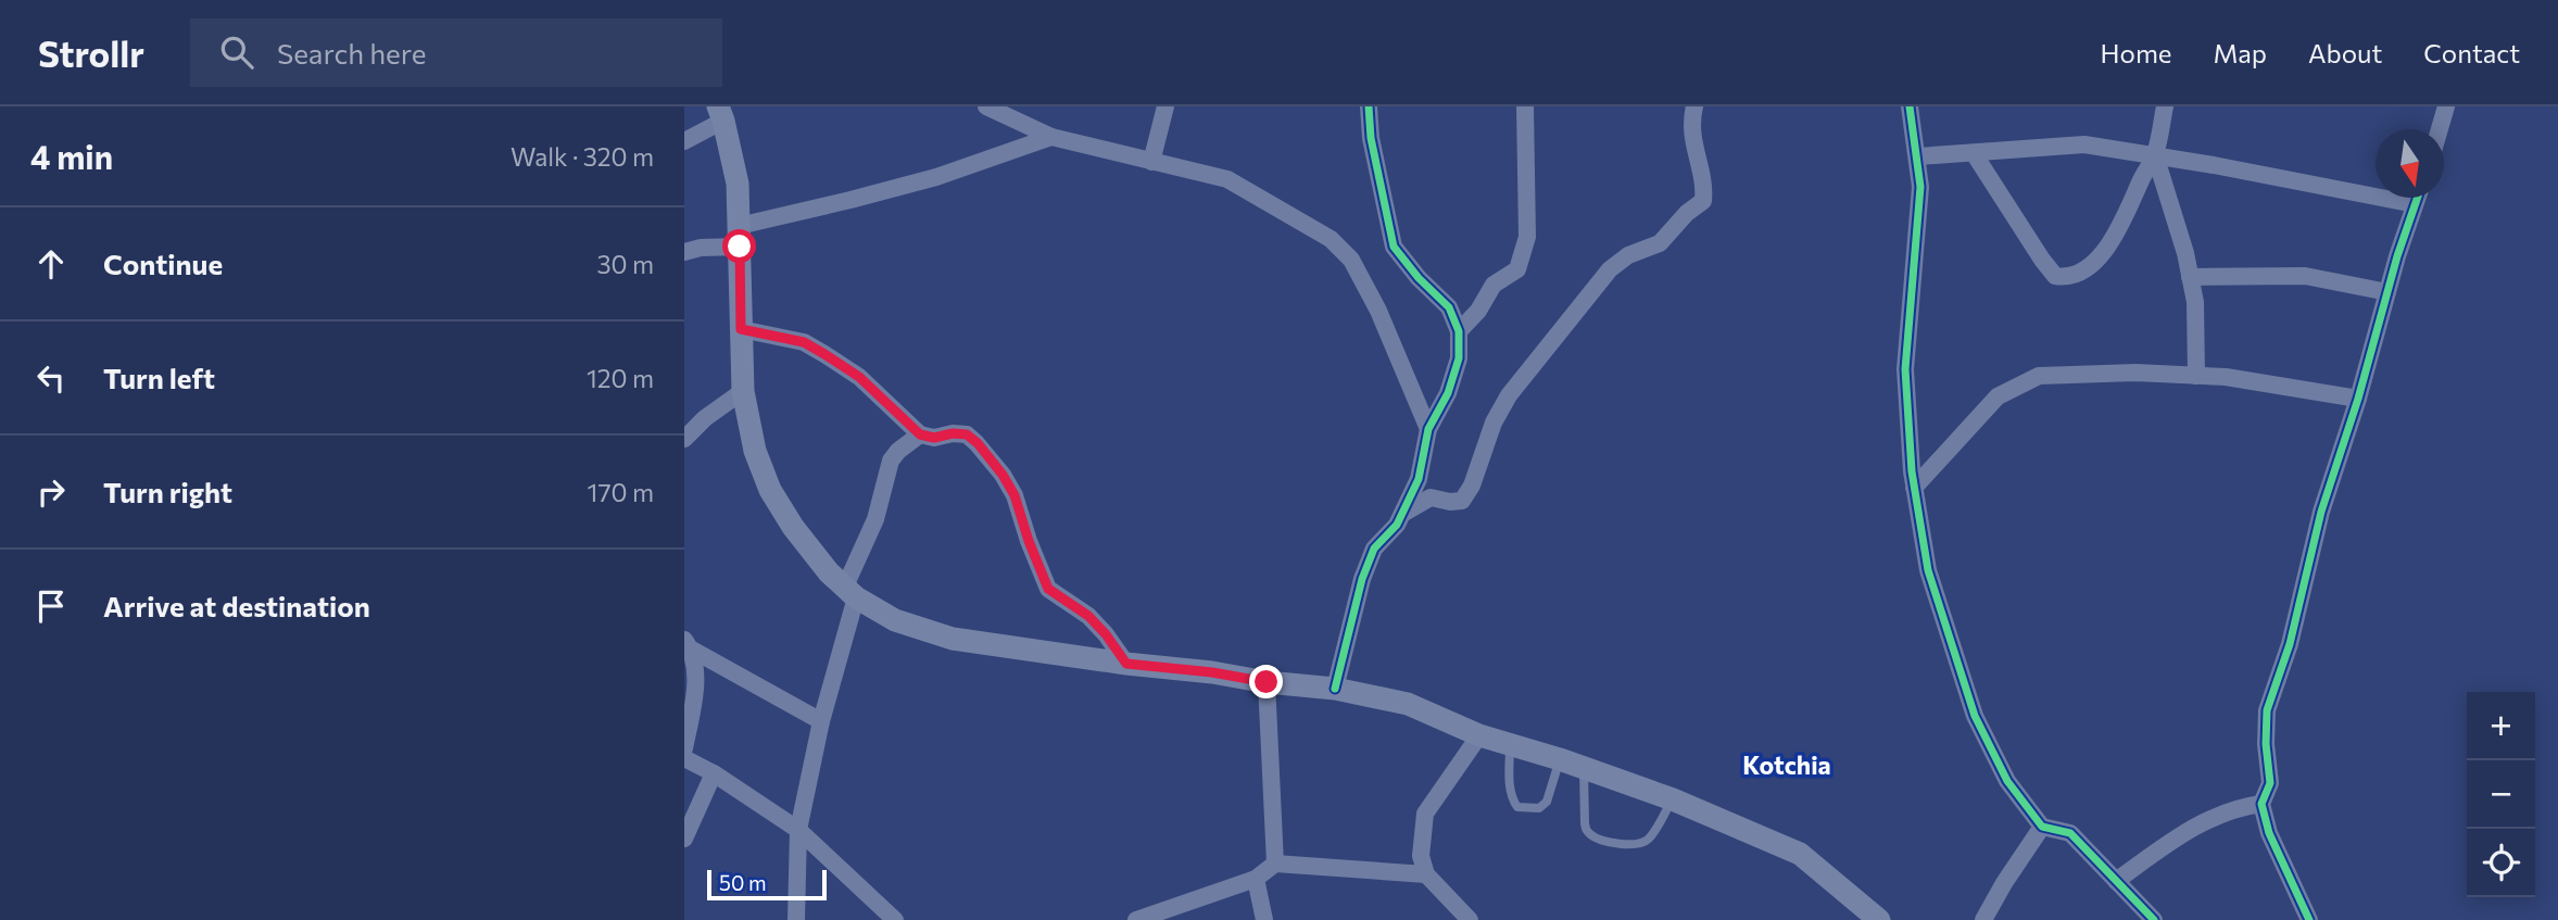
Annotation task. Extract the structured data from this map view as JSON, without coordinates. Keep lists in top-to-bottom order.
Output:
{
  "districts": ["Kotchia"],
  "scale_bar": "50 m",
  "north": "bottom",
  "page": {
    "header": "Strollr",
    "search": "Search here",
    "nav": [
      "Home",
      "Map",
      "About",
      "Contact"
    ],
    "heading": ["4 min", "Walk · 320 m"],
    "list": [
      ["Continue", "30 m"],
      ["Turn left", "120 m"],
      ["Turn right", "170 m"],
      "Arrive at destination"
    ],
    "map_buttons": ["+", "−"],
    "scale": "50 m"
  }
}
